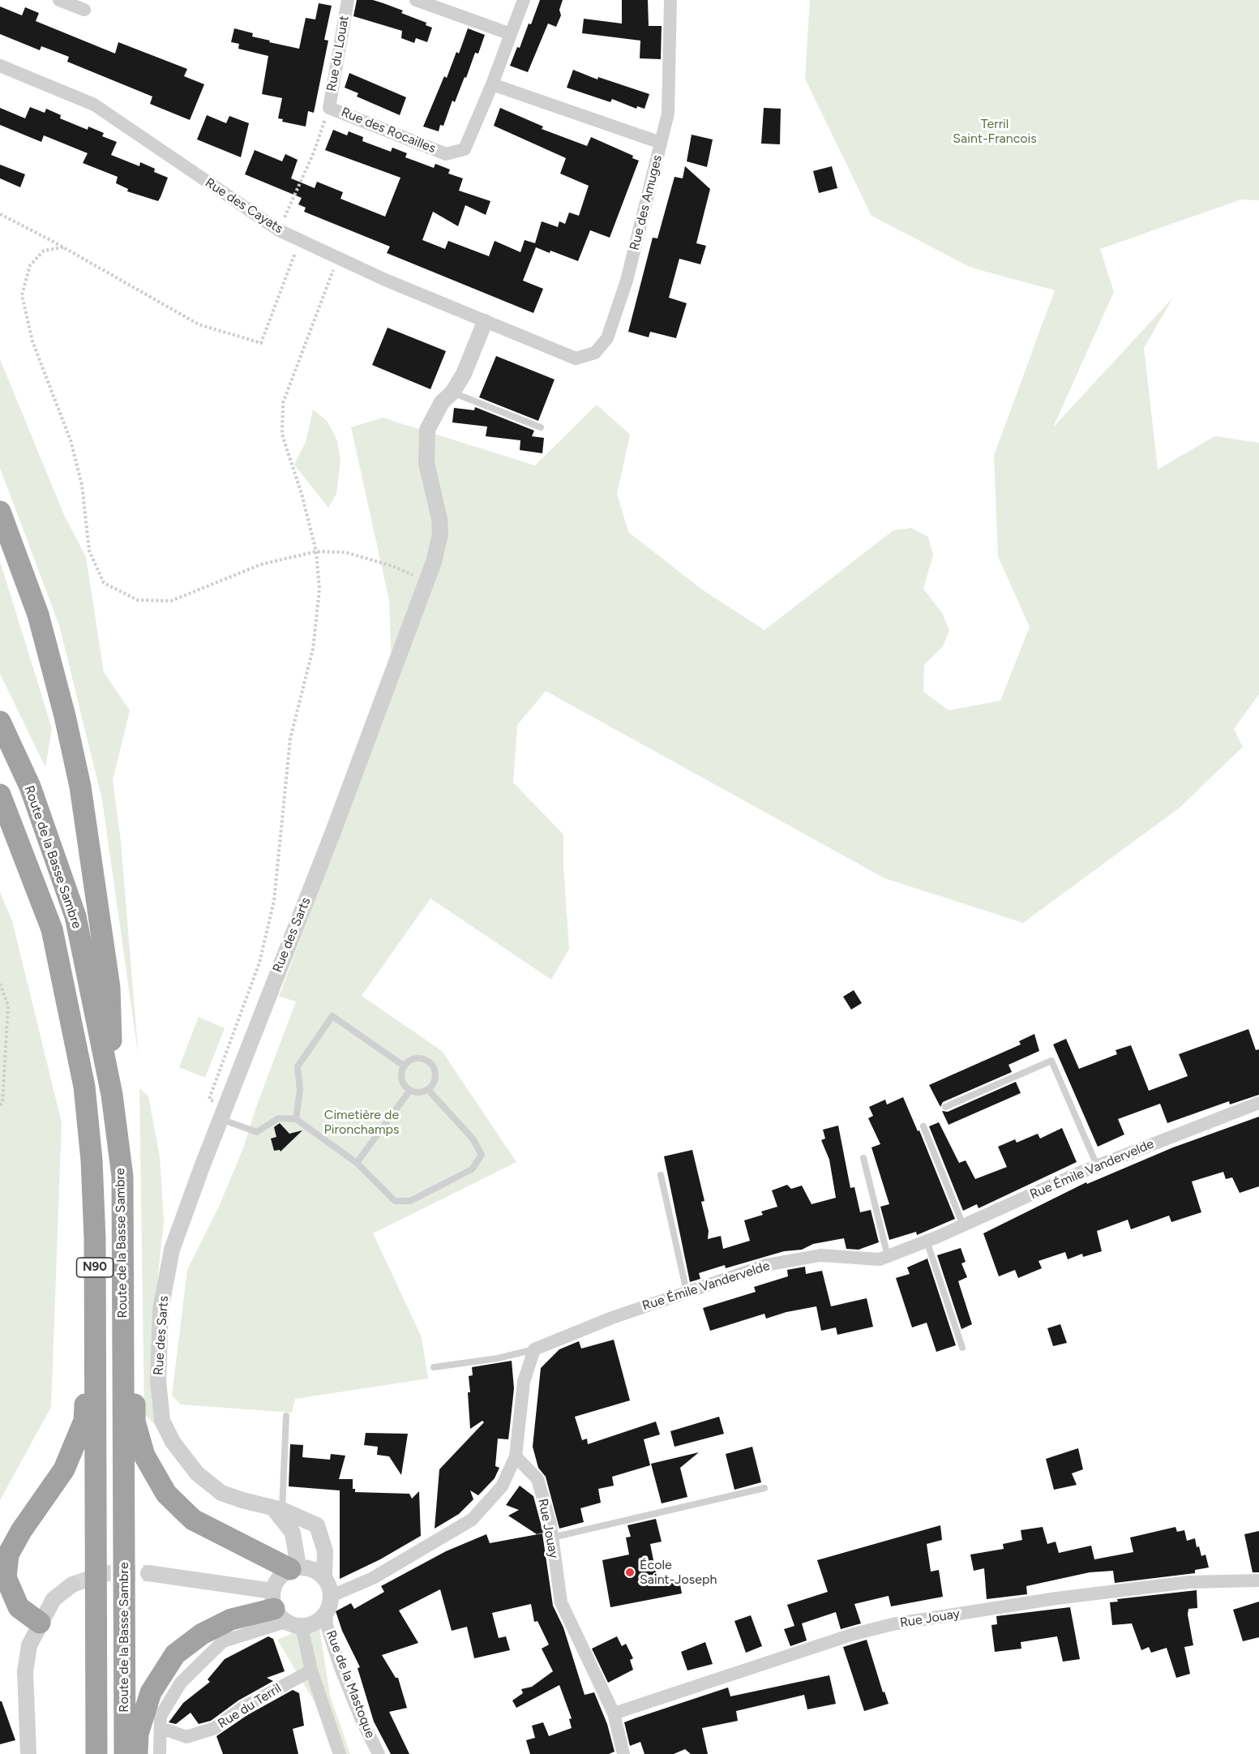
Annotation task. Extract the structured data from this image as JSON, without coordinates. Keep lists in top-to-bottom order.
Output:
{
  "streets": {
    "highway": ["Route de la Basse Sambre", "N90"],
    "street": [
      "Rue du Louat",
      "Rue des Rocailles",
      "Rue des Amuges",
      "Rue des Cayats",
      "Rue des Sarts",
      "Rue Émile Vandervelde",
      "Rue Jouay",
      "Rue de la Mastoque",
      "Rue du Terril"
    ]
  },
  "crossings": [
    ["Rue du Louat", "Rue des Rocailles"],
    ["Rue des Amuges", "Rue des Cayats"],
    ["Rue des Cayats", "Rue des Sarts"],
    ["Rue des Sarts", "Rue de la Mastoque"]
  ],
  "parks": ["Terril Saint-Francois", "Cimetière de Pironchamps"],
  "places": ["École Saint-Joseph"]
}
